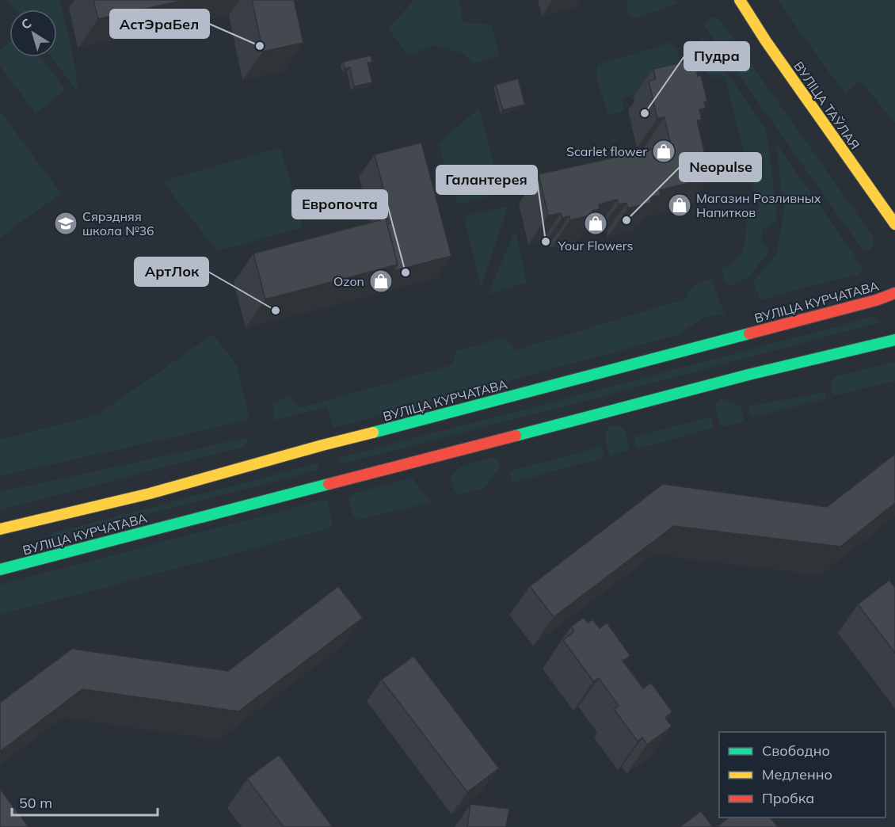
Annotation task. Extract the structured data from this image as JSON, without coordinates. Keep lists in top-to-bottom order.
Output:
{
  "streets": {
    "main road": ["ВУЛІЦА ТАЎЛАЯ", "ВУЛІЦА КУРЧАТАВА"]
  },
  "places": {
    "other": [
      "АстЭраБел",
      "Пудра",
      "Neopulse",
      "Галантерея",
      "Европочта",
      "АртЛок"
    ],
    "shop": [
      "Scarlet flower",
      "Магазин Розливных Напитков",
      "Your Flowers",
      "Ozon"
    ],
    "school or university": ["Сярэдняя школа №36"]
  },
  "legend": ["Свободно", "Медленно", "Пробка"],
  "scale_bar": "50 m",
  "north": "top left"
}
